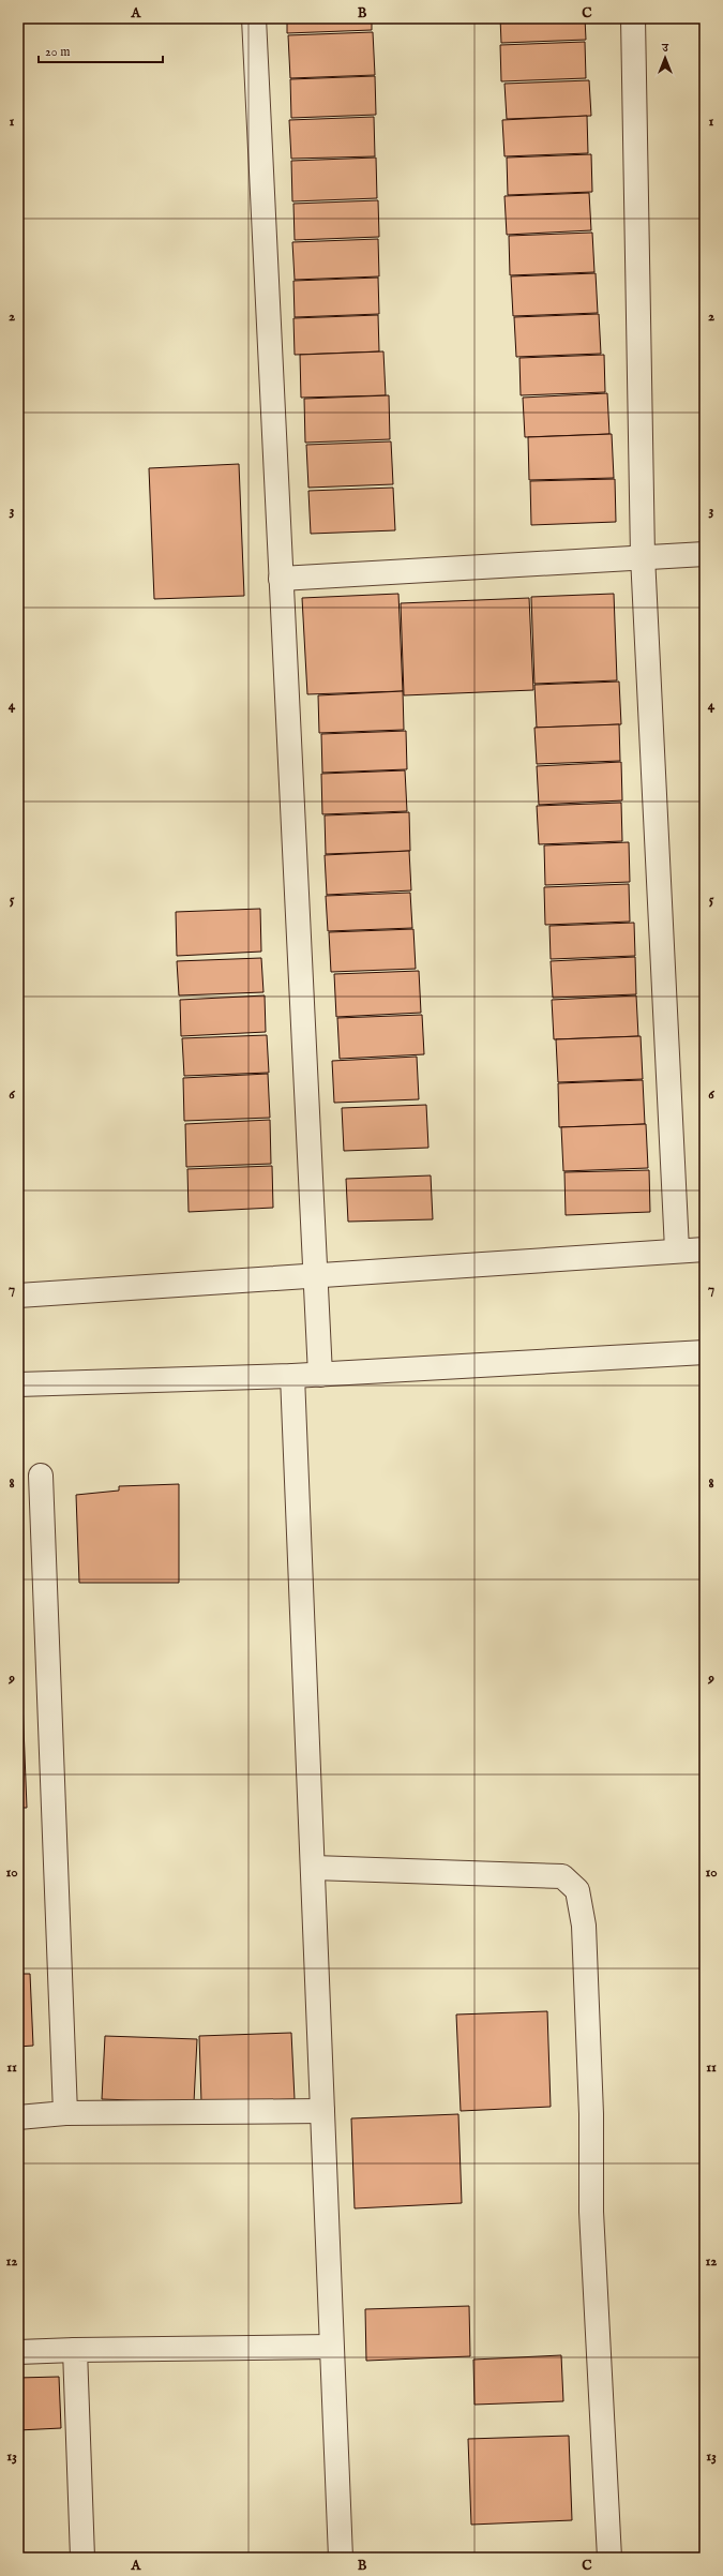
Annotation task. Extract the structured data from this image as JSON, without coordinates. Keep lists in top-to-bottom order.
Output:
{
  "scale_bar": "20 m",
  "north": "top",
  "grid": {
    "columns": ["A", "B", "C"],
    "rows": [
      "1",
      "2",
      "3",
      "4",
      "5",
      "6",
      "7",
      "8",
      "9",
      "10",
      "11",
      "12",
      "13"
    ]
  }
}
